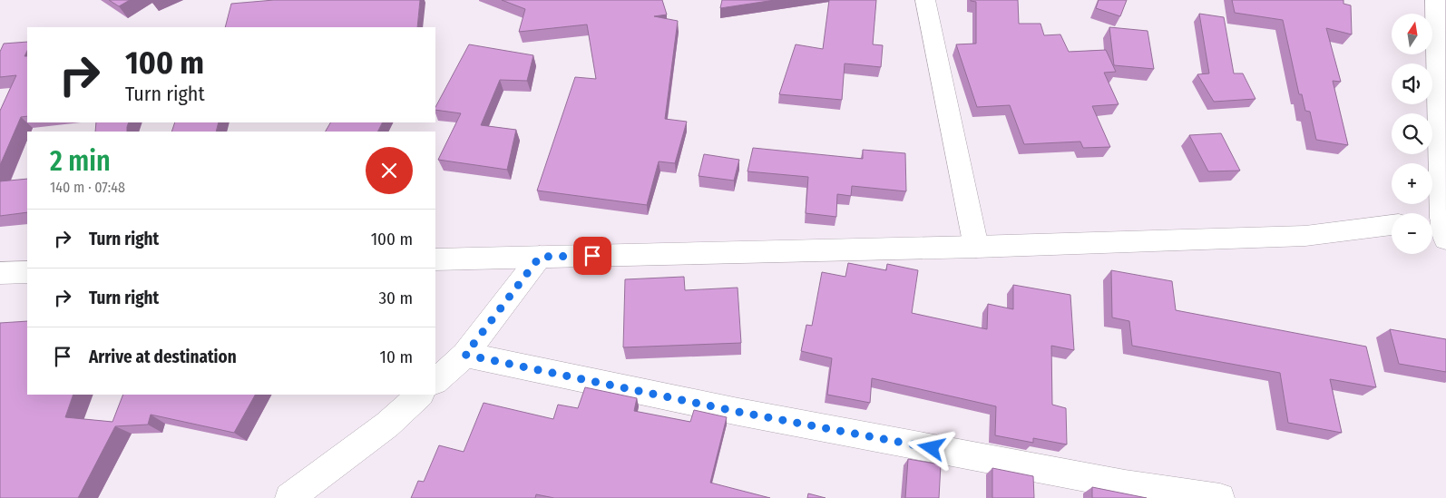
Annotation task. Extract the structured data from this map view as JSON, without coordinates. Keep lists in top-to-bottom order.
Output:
{
  "north": "top",
  "page": {
    "map_buttons": ["+", "−"],
    "turn": ["100 m", "Turn right"],
    "heading": ["2 min", "140 m · 07:48"],
    "list": [
      {
        "name": "Turn right",
        "value": "100 m"
      },
      {
        "name": "Turn right",
        "value": "30 m"
      },
      {
        "name": "Arrive at destination",
        "value": "10 m"
      }
    ]
  }
}
